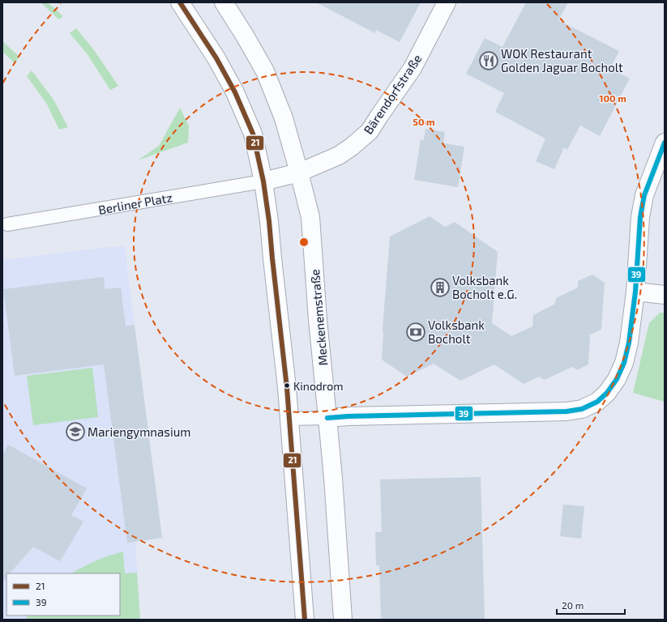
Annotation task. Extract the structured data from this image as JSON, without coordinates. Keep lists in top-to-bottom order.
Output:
{
  "streets": {
    "main road": ["Bärendorfstraße", "Meckenemstraße"],
    "lane": ["Berliner Platz"]
  },
  "crossings": [
    ["Bärendorfstraße", "Meckenemstraße"]
  ],
  "places": {
    "restaurant": ["WOK Restaurant Golden Jaguar Bocholt"],
    "building": ["Volksbank Bocholt e.G."],
    "bank": ["Volksbank Bocholt"],
    "other": ["Kinodrom"],
    "school or university": ["Mariengymnasium"]
  },
  "lines": ["transit line 21", "transit line 39"],
  "legend": ["21", "39"],
  "scale_bar": "20 m",
  "rings": ["100 m", "50 m"]
}
